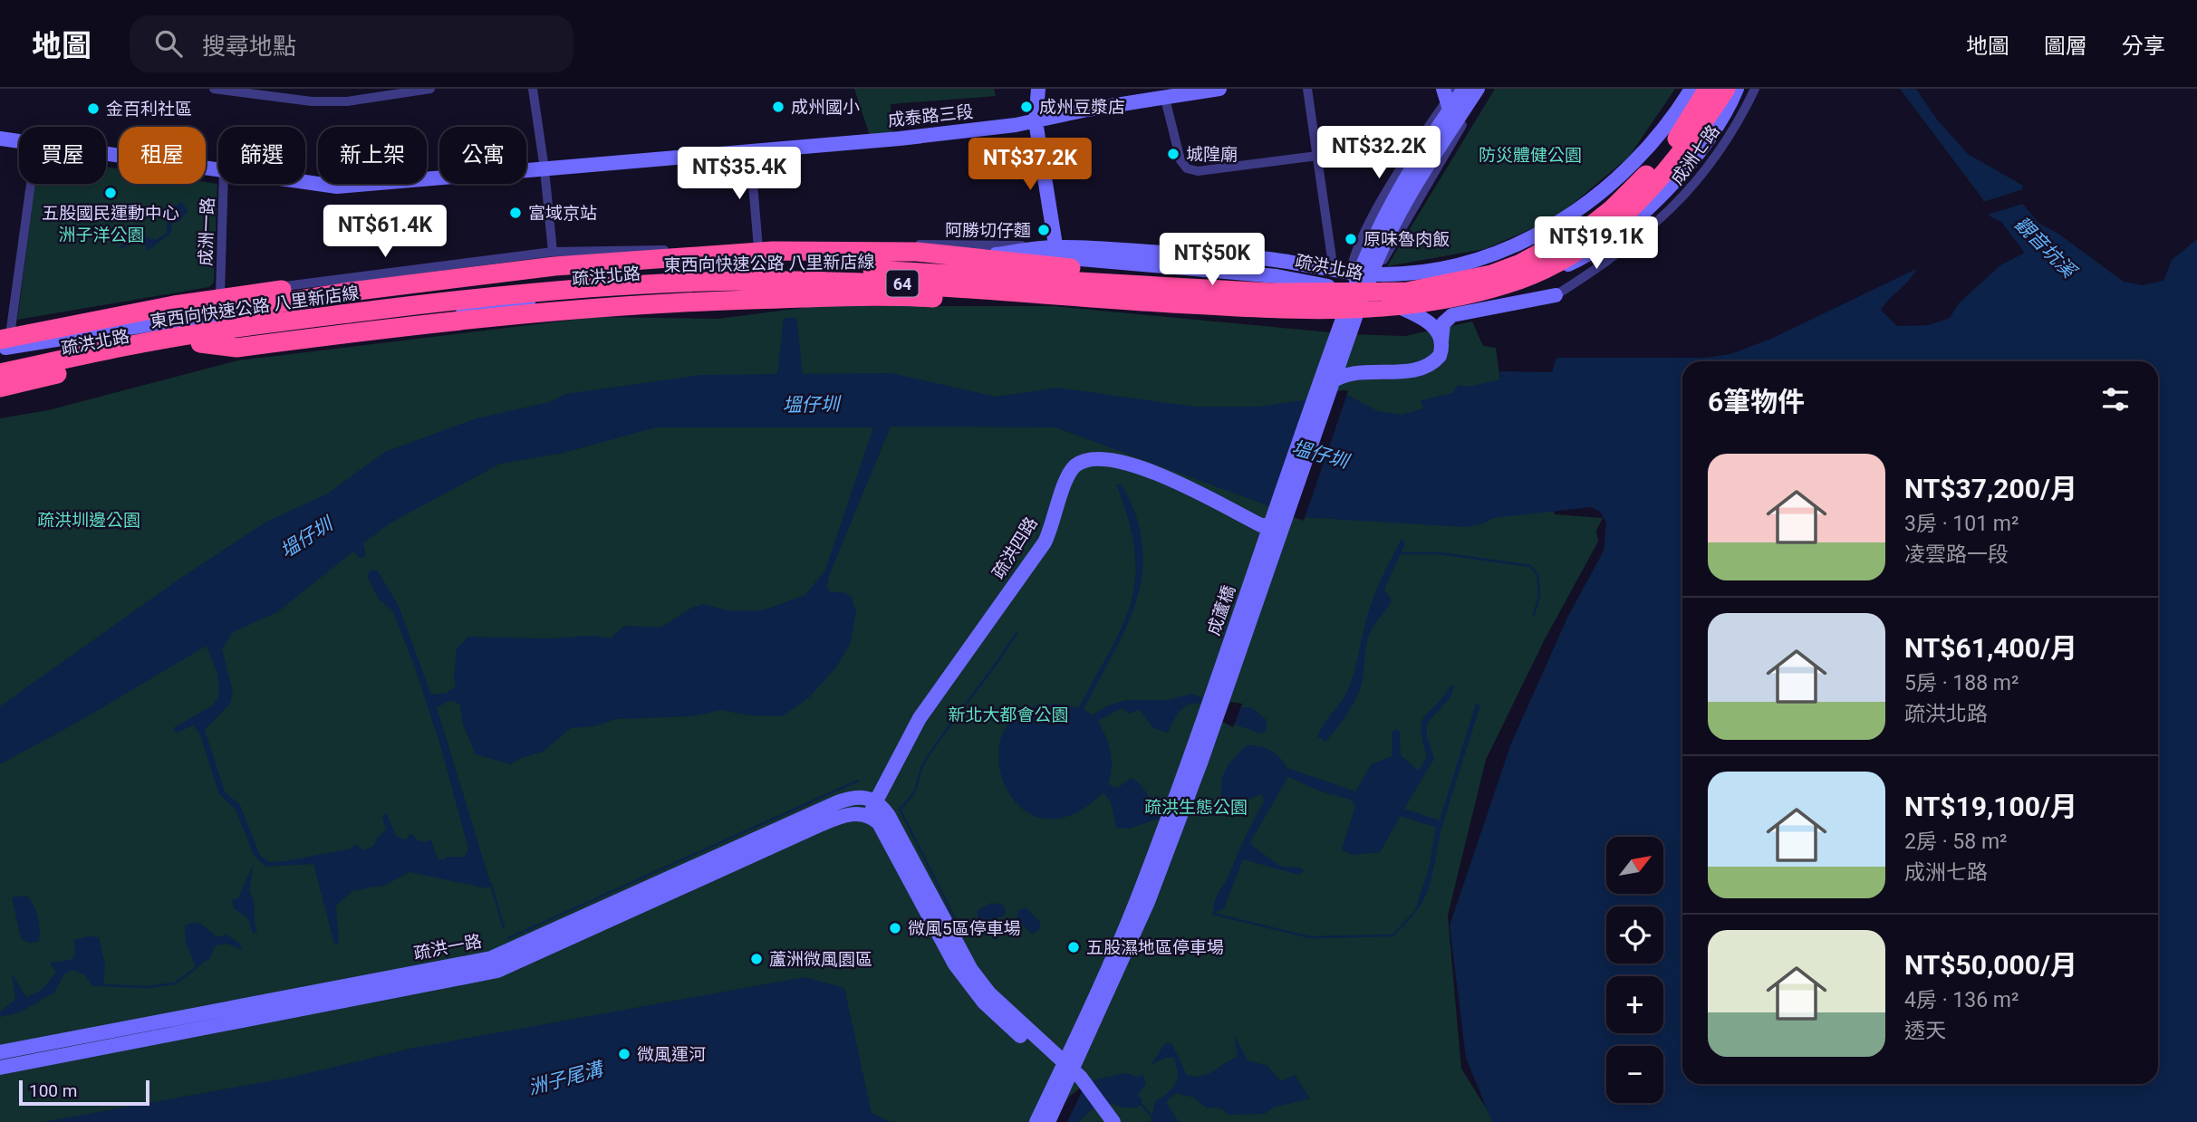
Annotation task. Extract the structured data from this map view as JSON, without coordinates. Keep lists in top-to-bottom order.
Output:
{
  "streets": {
    "highway": ["東西向快速公路 八里新店線", "64"],
    "street": [
      "成泰路三段",
      "成洲七路",
      "成洲一路",
      "疏洪北路",
      "疏洪四路",
      "成蘆橋",
      "疏洪一路"
    ]
  },
  "crossings": [
    ["成洲一路", "疏洪北路"],
    ["東西向快速公路 八里新店線", "疏洪北路"],
    ["疏洪四路", "疏洪一路"]
  ],
  "water": ["觀音坑溪", "塭仔圳", "洲子尾溝"],
  "parks": [
    "防災體健公園",
    "洲子洋公園",
    "疏洪圳邊公園",
    "新北大都會公園",
    "疏洪生態公園"
  ],
  "places": [
    "成州國小",
    "成州豆漿店",
    "金百利社區",
    "城隍廟",
    "五股國民運動中心",
    "富域京站",
    "阿勝切仔麵",
    "原味魯肉飯",
    "微風5區停車場",
    "五股濕地區停車場",
    "蘆洲微風園區",
    "微風運河"
  ],
  "scale_bar": "100 m",
  "north": "top right",
  "page": {
    "header": "地圖",
    "search": "搜尋地點",
    "nav": ["地圖", "圖層", "分享"],
    "price": [
      "NT$32.2K",
      "NT$37.2K",
      "NT$35.4K",
      "NT$61.4K",
      "NT$19.1K",
      "NT$50K"
    ],
    "chip": [
      "買屋",
      "租屋",
      "篩選",
      "新上架",
      "公寓"
    ],
    "heading": "6筆物件",
    "list": [
      {
        "name": "NT$37,200/月",
        "note": "3房 · 101 m² · 凌雲路一段"
      },
      {
        "name": "NT$61,400/月",
        "note": "5房 · 188 m² · 疏洪北路"
      },
      {
        "name": "NT$19,100/月",
        "note": "2房 · 58 m² · 成洲七路"
      },
      {
        "name": "NT$50,000/月",
        "note": "4房 · 136 m² · 透天"
      }
    ],
    "map_buttons": ["+", "−"],
    "scale": "100 m"
  }
}
